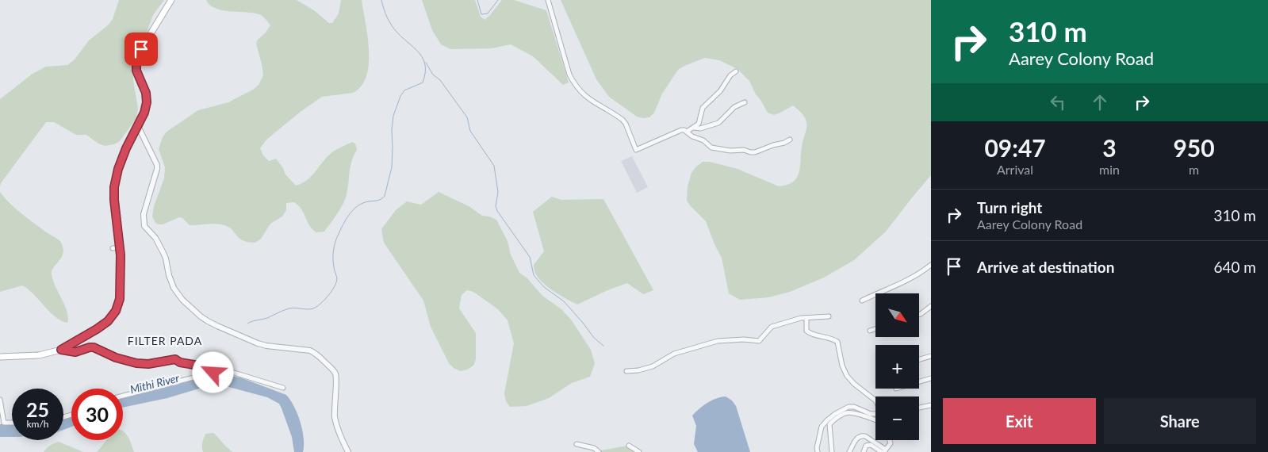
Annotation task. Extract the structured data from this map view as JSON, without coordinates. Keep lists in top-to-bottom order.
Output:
{
  "districts": ["FILTER PADA"],
  "water": ["Mithi River"],
  "north": "bottom right",
  "page": {
    "turn": ["310 m", "Aarey Colony Road"],
    "eta": [
      "09:47",
      "Arrival",
      "3",
      "min",
      "950",
      "m"
    ],
    "list": [
      {
        "name": "Turn right",
        "note": "Aarey Colony Road",
        "value": "310 m"
      },
      {
        "name": "Arrive at destination",
        "value": "640 m"
      }
    ],
    "map_buttons": ["+", "−"],
    "speed": "25 km/h",
    "limit": "30",
    "buttons": ["Exit", "Share"]
  }
}
